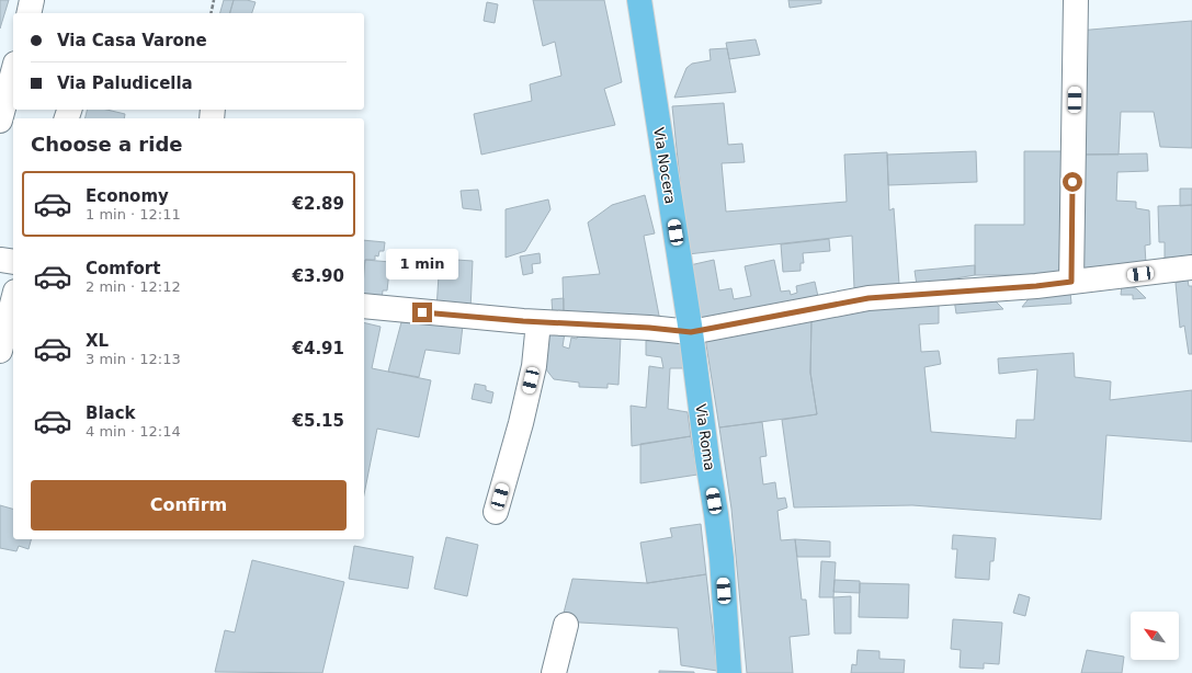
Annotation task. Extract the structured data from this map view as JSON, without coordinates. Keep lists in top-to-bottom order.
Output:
{
  "streets": {
    "main road": ["Via Nocera", "Via Roma"]
  },
  "crossings": [
    ["Via Nocera", "Via Roma"]
  ],
  "north": "top left",
  "page": {
    "banner": ["Via Casa Varone", "Via Paludicella"],
    "heading": "Choose a ride",
    "list": [
      {
        "name": "Economy",
        "note": "1 min · 12:11",
        "value": "€2.89"
      },
      {
        "name": "Comfort",
        "note": "2 min · 12:12",
        "value": "€3.90"
      },
      {
        "name": "XL",
        "note": "3 min · 12:13",
        "value": "€4.91"
      },
      {
        "name": "Black",
        "note": "4 min · 12:14",
        "value": "€5.15"
      }
    ],
    "bubble": "1 min",
    "buttons": "Confirm"
  }
}
